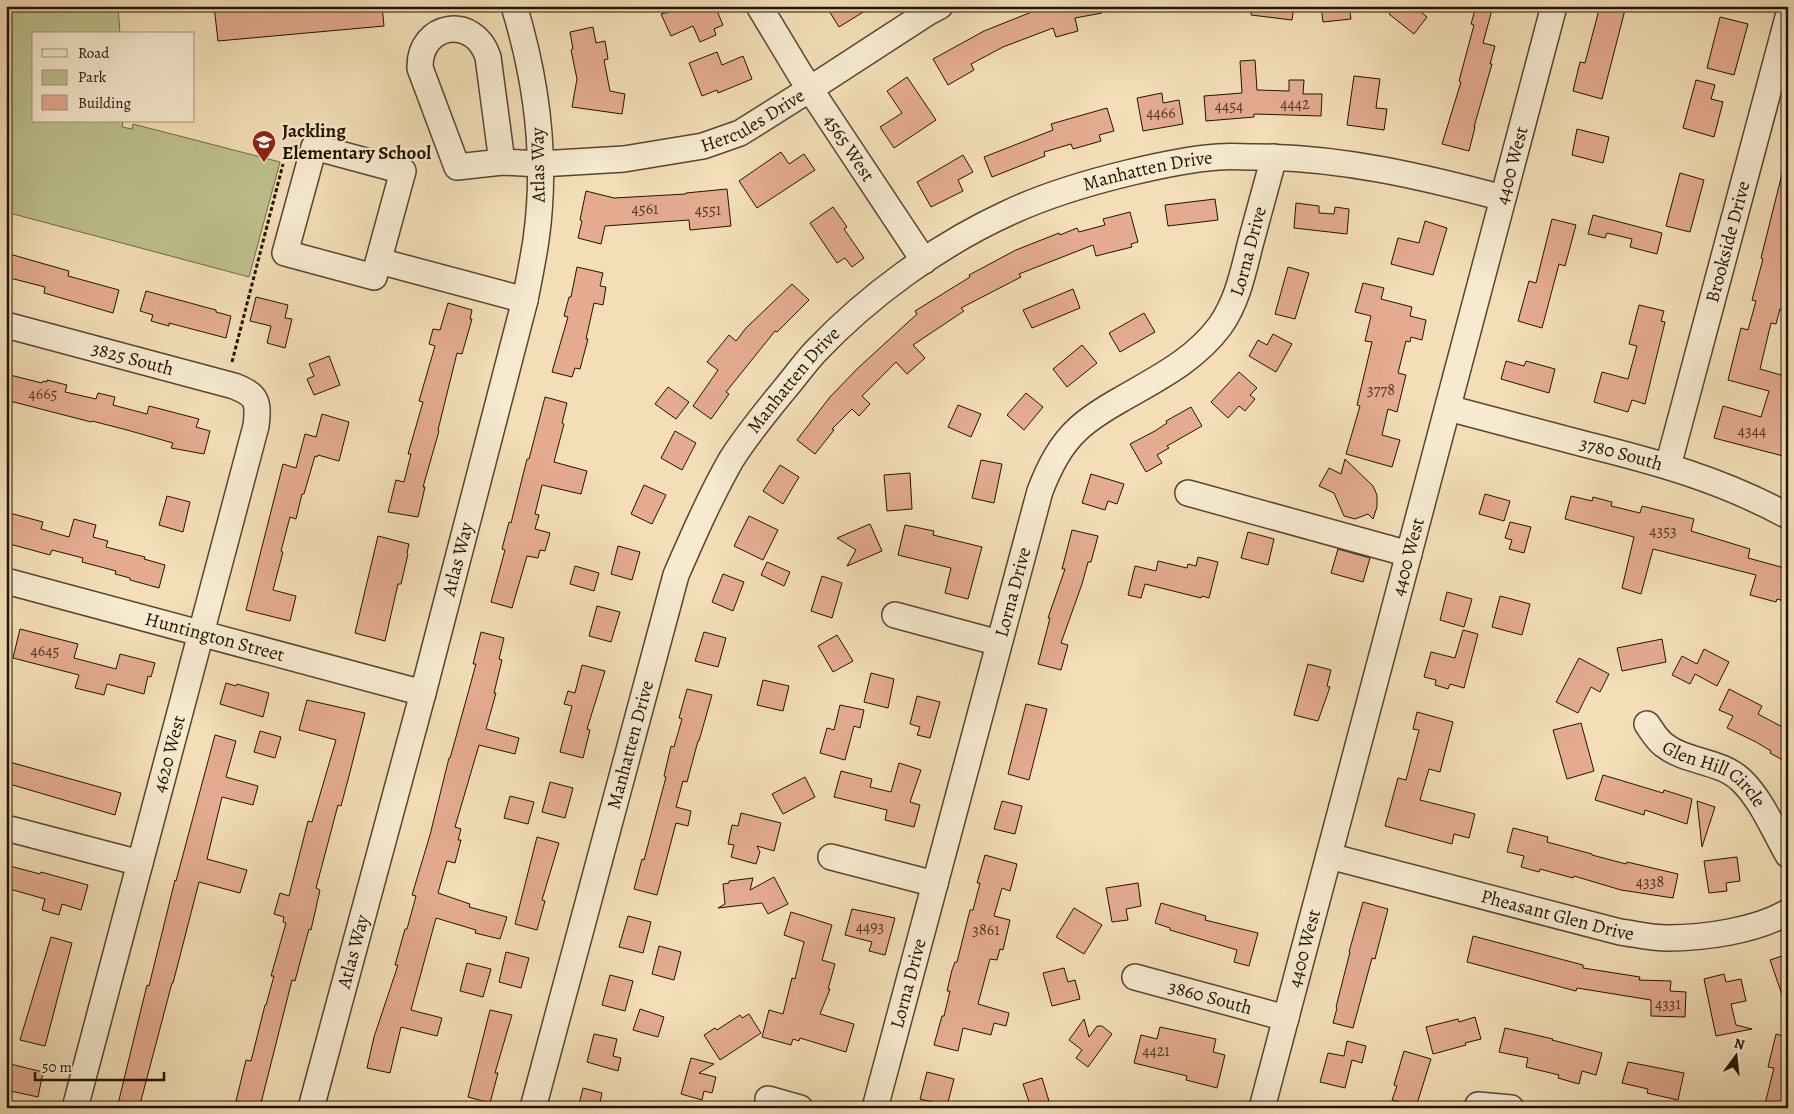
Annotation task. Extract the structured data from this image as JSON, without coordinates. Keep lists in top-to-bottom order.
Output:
{
  "streets": {
    "street": [
      "Hercules Drive",
      "4565 West",
      "Atlas Way",
      "4400 West",
      "Manhatten Drive",
      "Brookside Drive",
      "Lorna Drive",
      "3825 South",
      "3780 South",
      "Huntington Street",
      "4620 West",
      "Glen Hill Circle",
      "Pheasant Glen Drive",
      "3860 South"
    ]
  },
  "crossings": [
    ["Hercules Drive", "4565 West"],
    ["Hercules Drive", "Atlas Way"],
    ["4565 West", "Manhatten Drive"],
    ["Atlas Way", "Huntington Street"],
    ["4400 West", "Manhatten Drive"],
    ["4400 West", "3780 South"],
    ["4400 West", "Pheasant Glen Drive"],
    ["4400 West", "3860 South"],
    ["Manhatten Drive", "Lorna Drive"],
    ["Brookside Drive", "3780 South"],
    ["3825 South", "4620 West"],
    ["Huntington Street", "4620 West"]
  ],
  "places": {
    "school or university": ["Jackling Elementary School"]
  },
  "house_numbers": [
    "4442",
    "4454",
    "4466",
    "4561",
    "4551",
    "3778",
    "4665",
    "4344",
    "4353",
    "4645",
    "4338",
    "4493",
    "3861",
    "4331",
    "4421"
  ],
  "legend": ["Road", "Park", "Building"],
  "scale_bar": "50 m",
  "north": "top"
}
